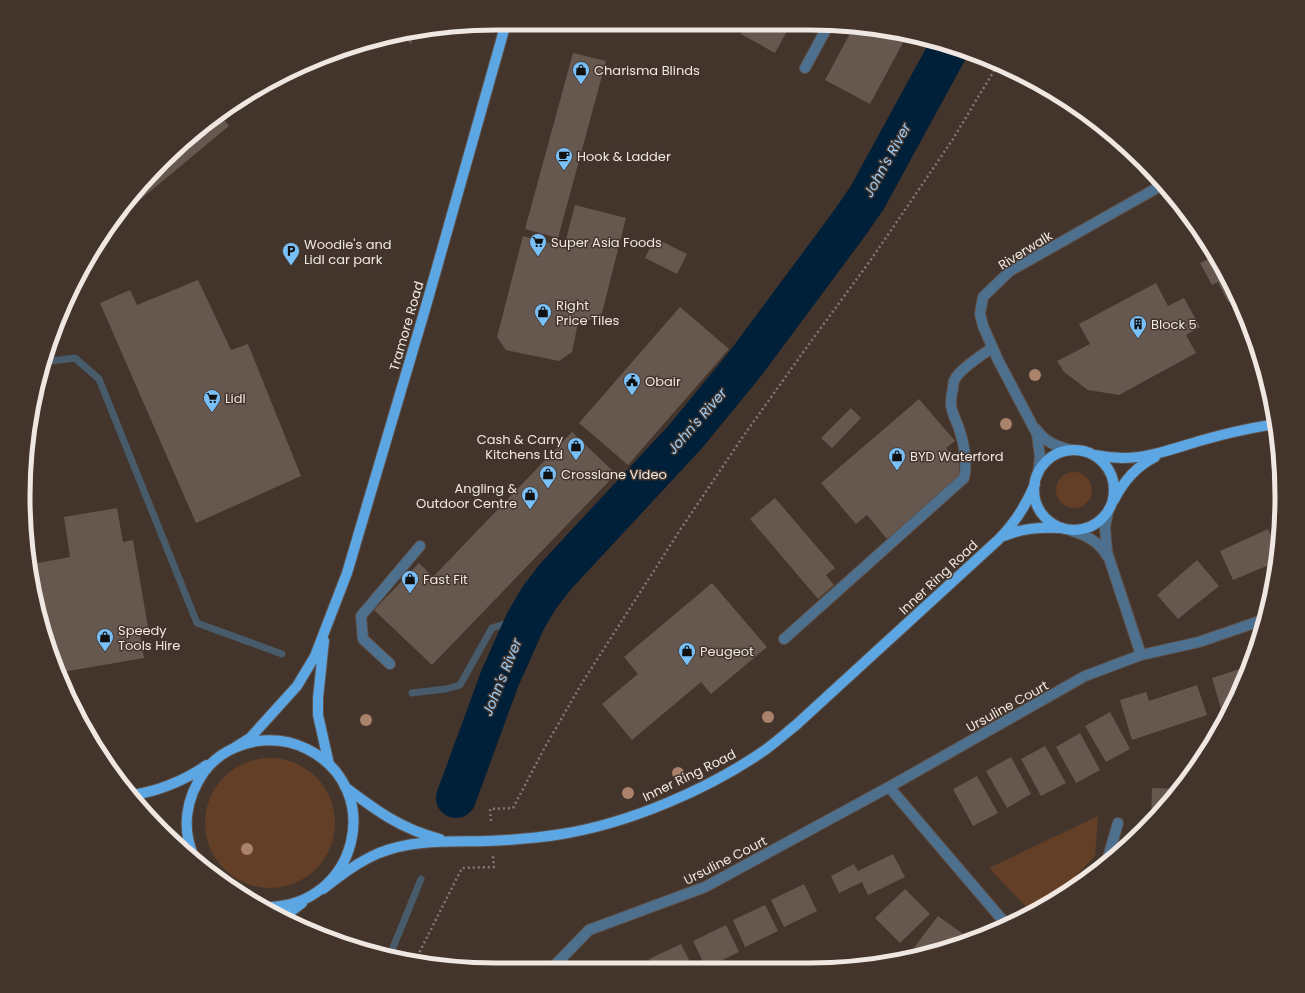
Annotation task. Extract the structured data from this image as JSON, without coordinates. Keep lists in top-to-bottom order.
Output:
{
  "streets": {
    "main road": ["Tramore Road", "Inner Ring Road"],
    "street": ["Riverwalk", "Ursuline Court"]
  },
  "water": ["John's River"],
  "places": {
    "shop": [
      "Charisma Blinds",
      "Right Price Tiles",
      "Cash & Carry Kitchens Ltd",
      "BYD Waterford",
      "Crosslane Video",
      "Angling & Outdoor Centre",
      "Fast Fit",
      "Speedy Tools Hire",
      "Peugeot"
    ],
    "cafe": ["Hook & Ladder"],
    "supermarket": ["Super Asia Foods", "Lidl"],
    "parking": ["Woodie's and Lidl car park"],
    "building": ["Block 5"],
    "public building": ["Obair"]
  }
}
